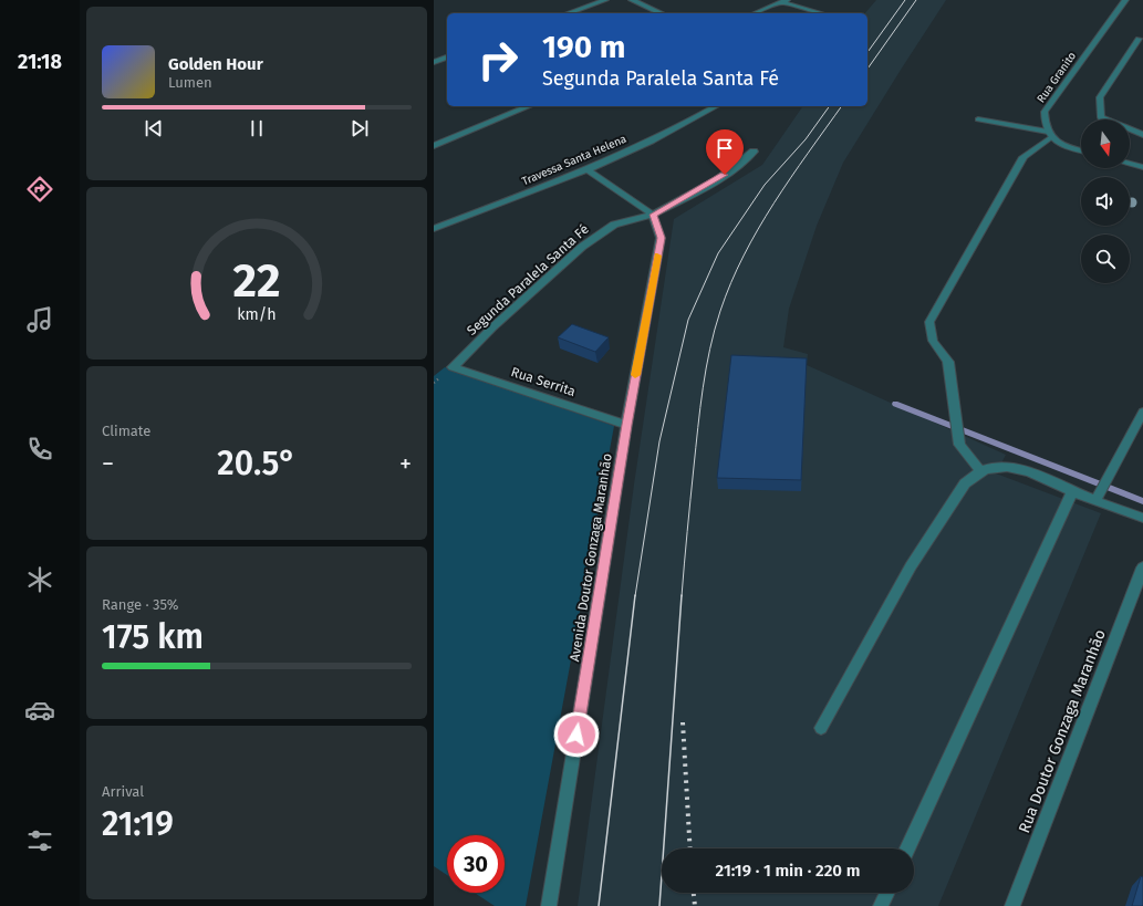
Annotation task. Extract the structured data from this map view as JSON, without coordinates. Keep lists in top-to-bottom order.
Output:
{
  "streets": {
    "street": [
      "Rua Granito",
      "Travessa Santa Helena",
      "Segunda Paralela Santa Fé",
      "Rua Serrita",
      "Avenida Doutor Gonzaga Maranhão",
      "Rua Doutor Gonzaga Maranhão"
    ]
  },
  "crossings": [
    ["Segunda Paralela Santa Fé", "Rua Serrita"],
    ["Segunda Paralela Santa Fé", "Avenida Doutor Gonzaga Maranhão"],
    ["Rua Serrita", "Avenida Doutor Gonzaga Maranhão"]
  ],
  "north": "bottom",
  "page": {
    "tabs": "21:18",
    "turn": ["190 m", "Segunda Paralela Santa Fé"],
    "song": ["Golden Hour", "Lumen"],
    "tile": [
      "Climate",
      ["Range · 35%", "175 km"],
      ["Arrival", "21:19"]
    ],
    "heat": ["−", "20.5°", "+"],
    "limit": "30",
    "trip": "21:19 · 1 min · 220 m",
    "gauge": ["22", "km/h"]
  }
}
